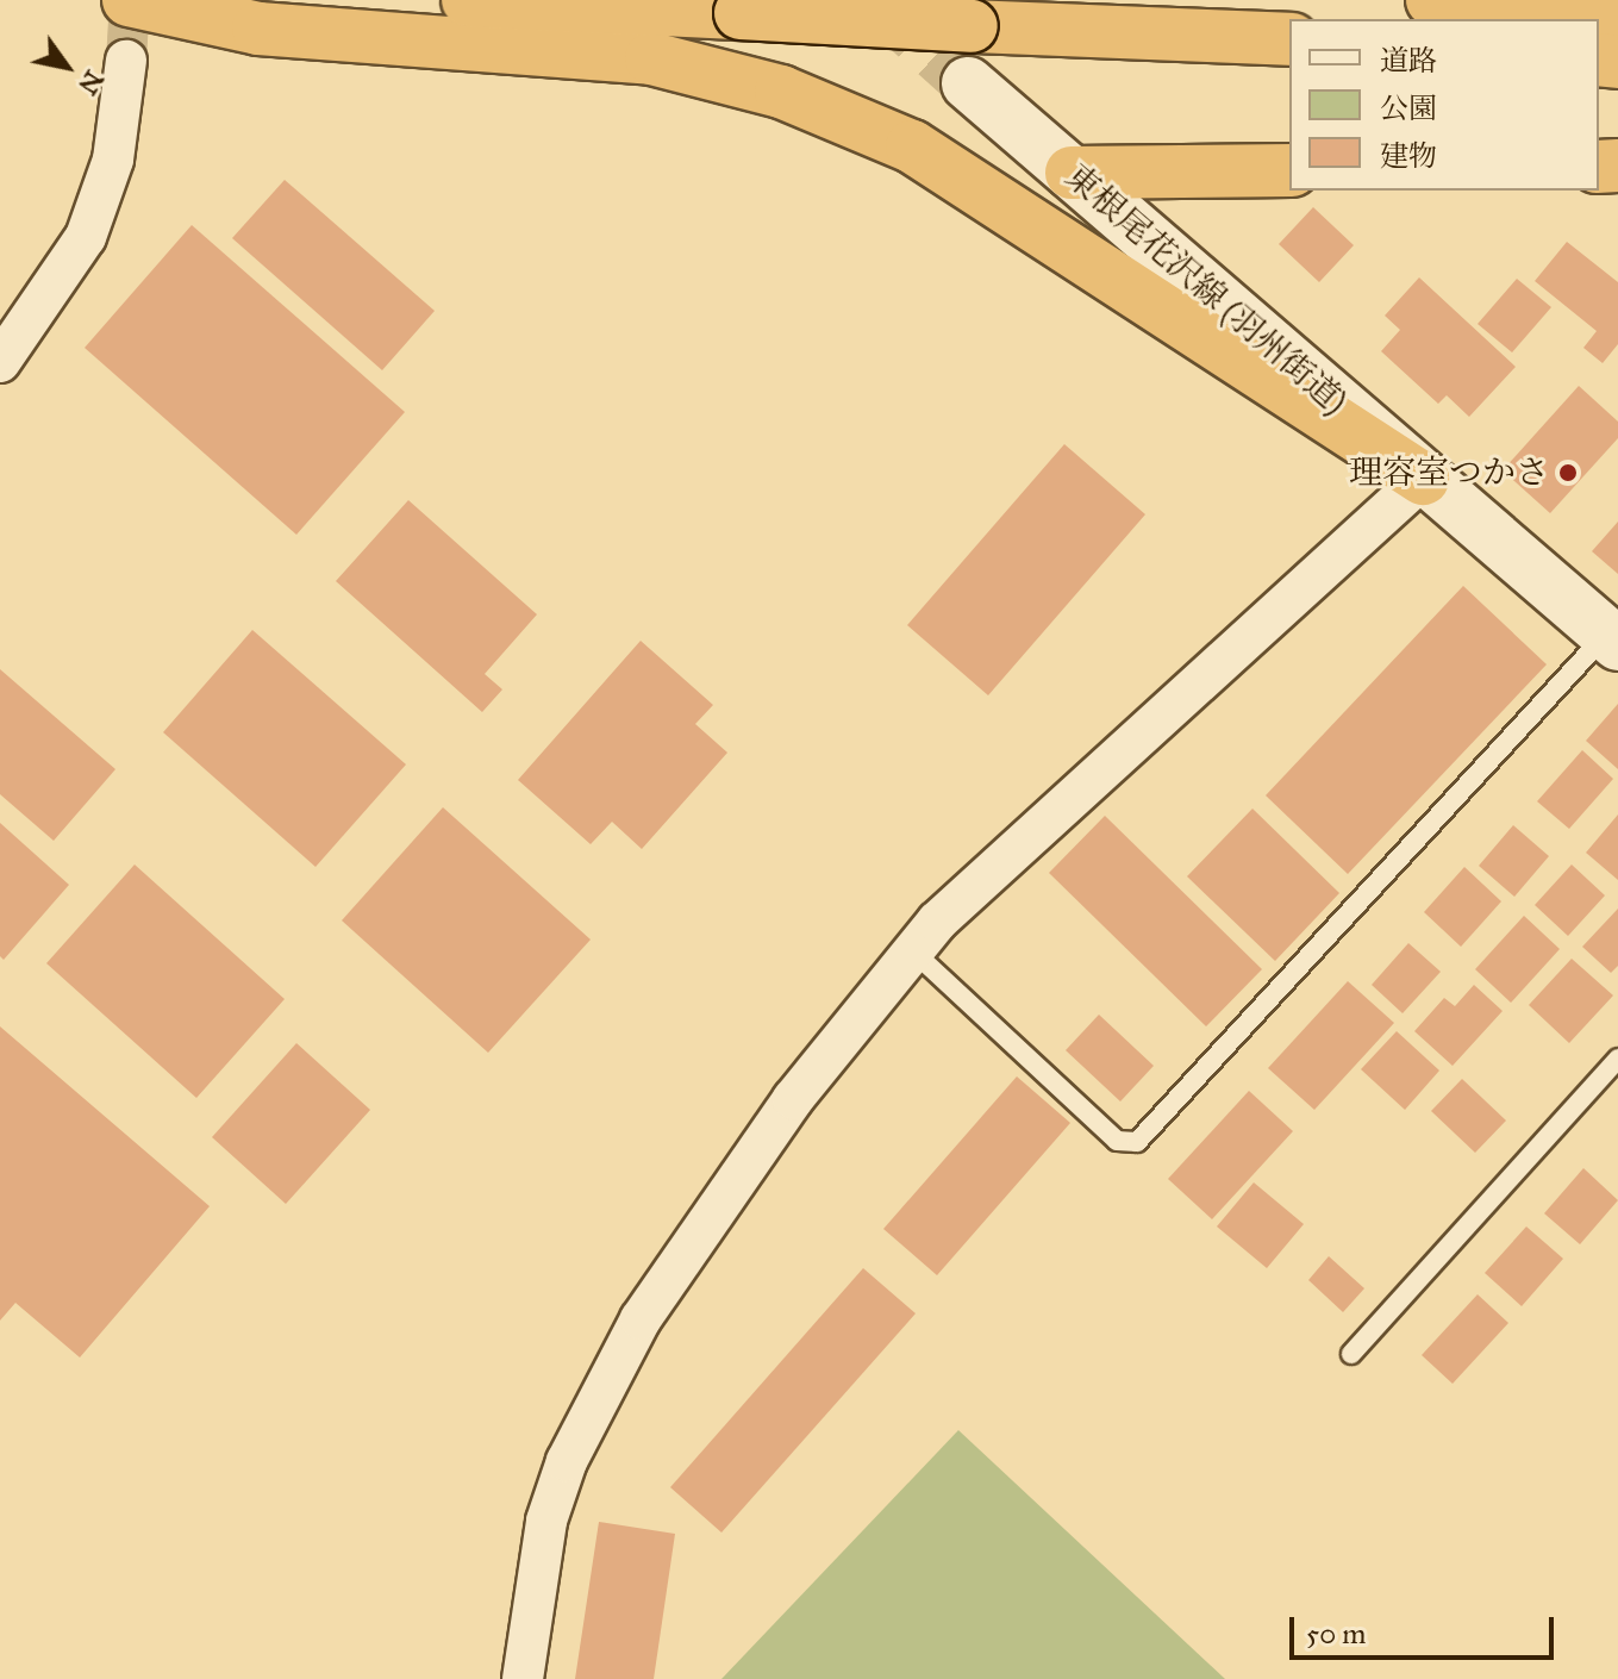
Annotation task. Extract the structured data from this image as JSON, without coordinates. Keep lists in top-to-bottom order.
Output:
{
  "streets": {
    "main road": ["東根尾花沢線 (羽州街道)"]
  },
  "places": ["理容室つかさ"],
  "legend": ["道路", "公園", "建物"],
  "scale_bar": "50 m",
  "north": "bottom right"
}
